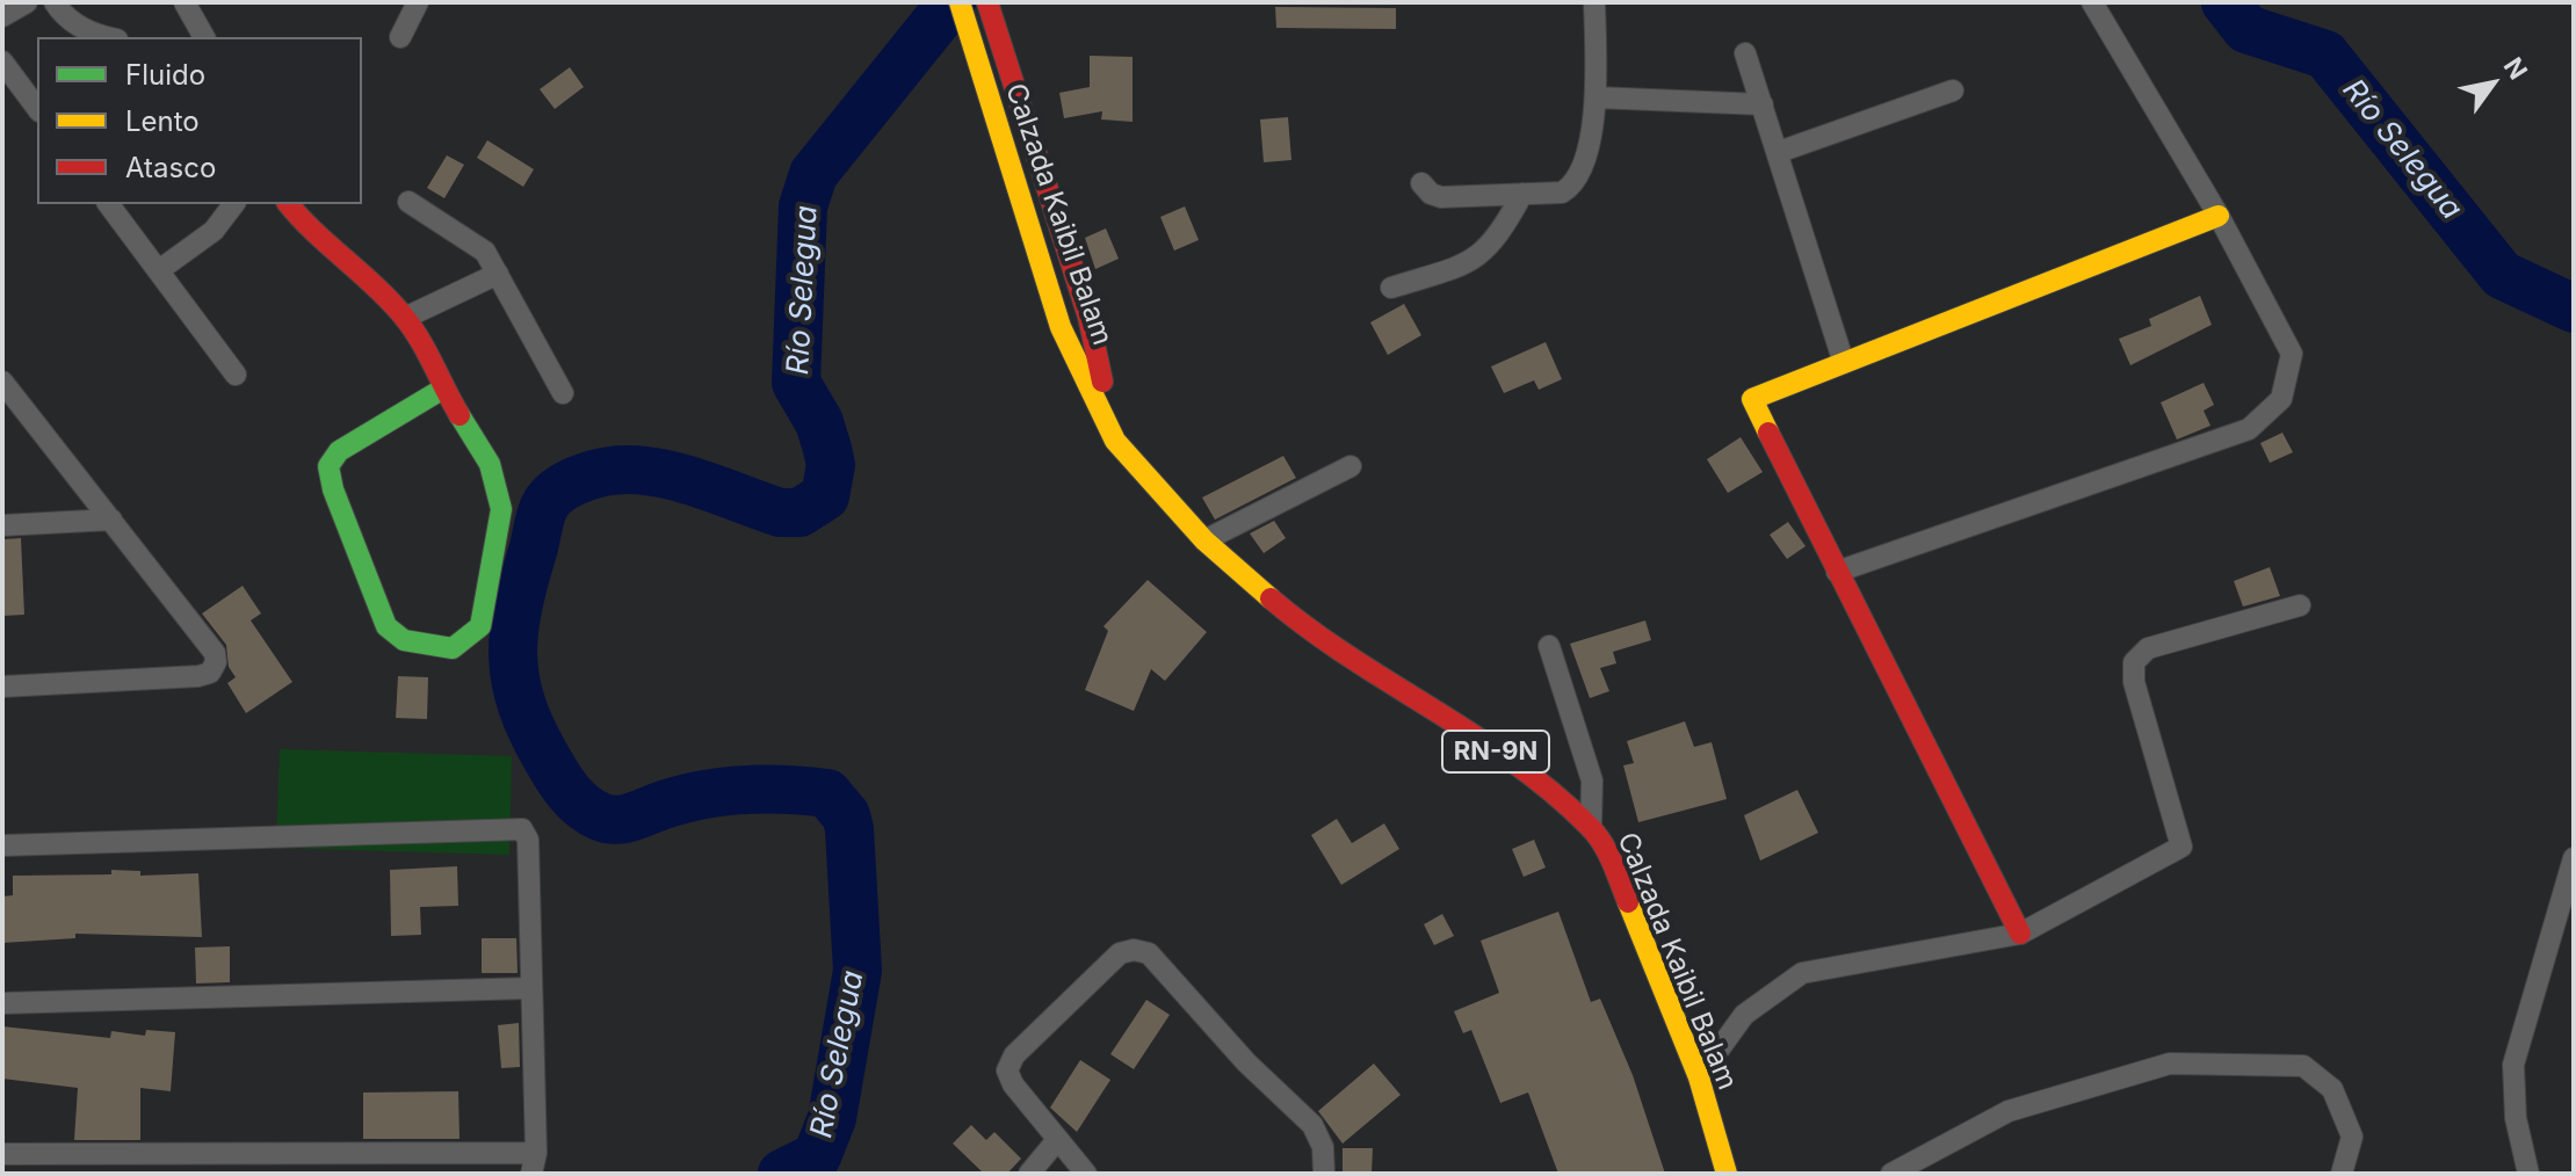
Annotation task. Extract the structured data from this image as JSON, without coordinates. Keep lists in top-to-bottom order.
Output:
{
  "streets": {
    "street": ["Calzada Kaibil Balam", "RN-9N"]
  },
  "water": ["Río Selegua"],
  "legend": ["Fluido", "Lento", "Atasco"],
  "north": "top right"
}
